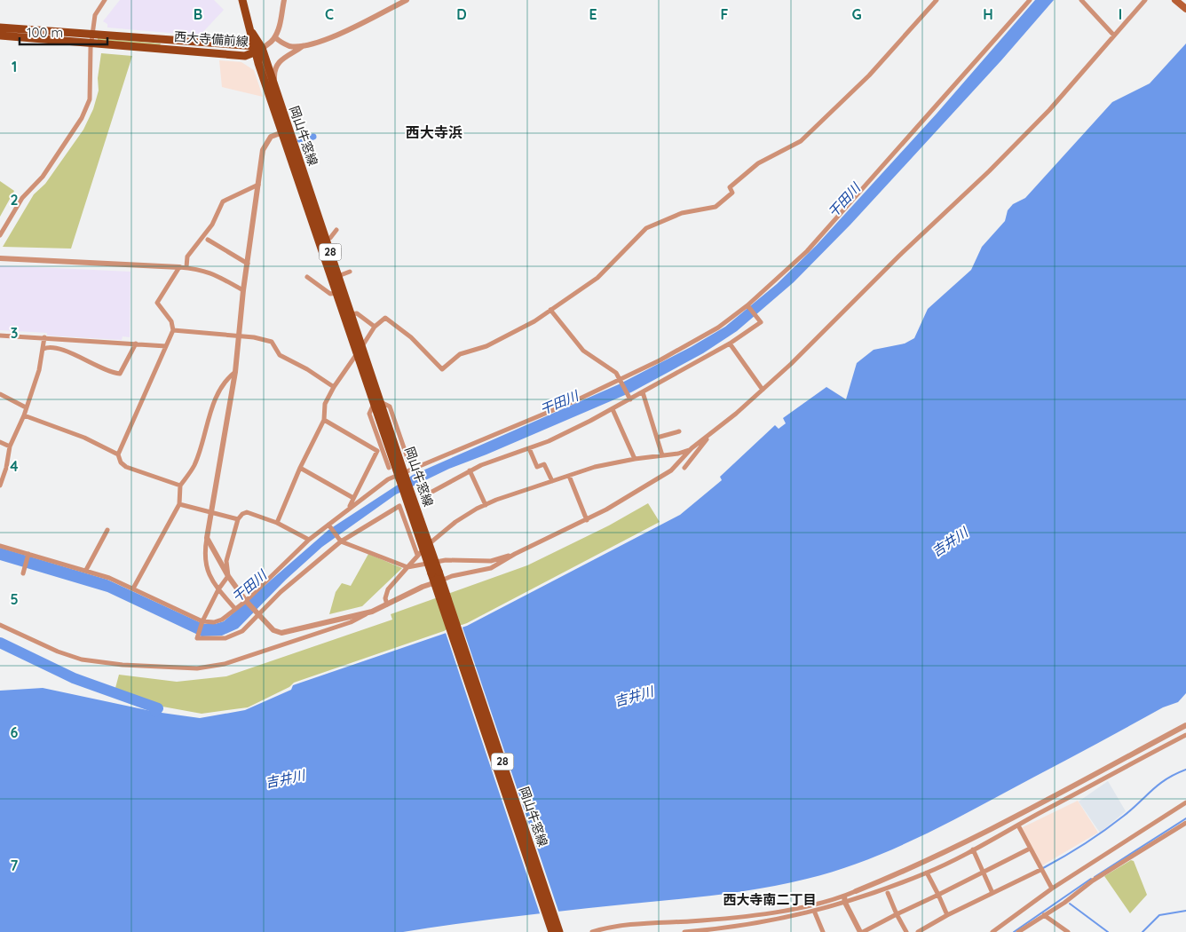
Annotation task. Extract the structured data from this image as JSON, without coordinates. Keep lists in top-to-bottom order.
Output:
{
  "streets": {
    "main road": ["西大寺備前線", "岡山牛窓線", "28"]
  },
  "crossings": [
    ["西大寺備前線", "岡山牛窓線"]
  ],
  "districts": ["西大寺浜", "西大寺南二丁目"],
  "water": ["干田川", "吉井川"],
  "scale_bar": "100 m",
  "grid": {
    "columns": [
      "B",
      "C",
      "D",
      "E",
      "F",
      "G",
      "H",
      "I"
    ],
    "rows": [
      "1",
      "2",
      "3",
      "4",
      "5",
      "6",
      "7"
    ]
  }
}
